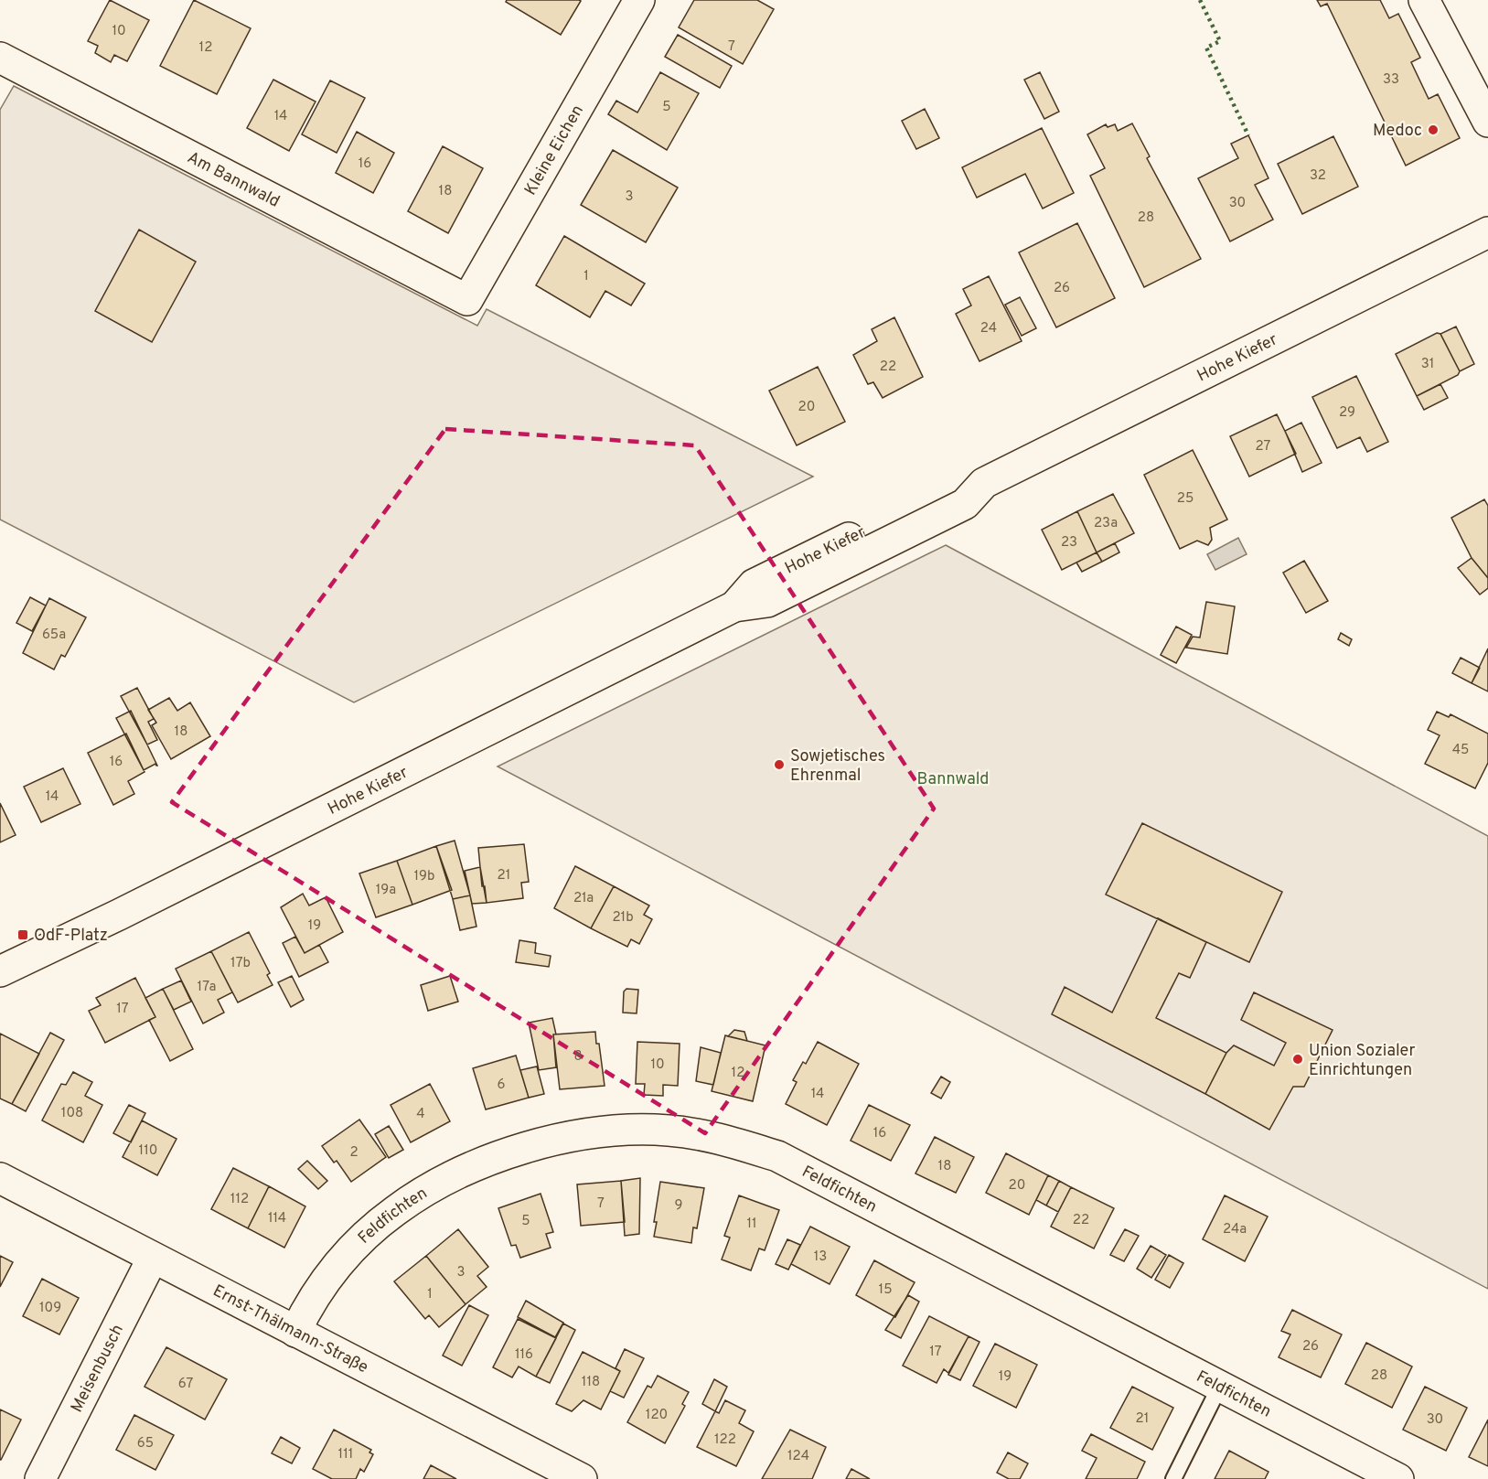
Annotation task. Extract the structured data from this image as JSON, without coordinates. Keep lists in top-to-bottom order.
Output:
{
  "streets": {
    "street": [
      "Kleine Eichen",
      "Am Bannwald",
      "Hohe Kiefer",
      "Feldfichten",
      "Ernst-Thälmann-Straße",
      "Meisenbusch"
    ]
  },
  "crossings": [
    ["Kleine Eichen", "Am Bannwald"],
    ["Feldfichten", "Ernst-Thälmann-Straße"],
    ["Ernst-Thälmann-Straße", "Meisenbusch"]
  ],
  "parks": ["Bannwald"],
  "places": {
    "other": ["Medoc", "Sowjetisches Ehrenmal", "Union Sozialer Einrichtungen"],
    "transit": ["OdF-Platz"]
  },
  "house_numbers": [
    "10",
    "7",
    "12",
    "33",
    "5",
    "14",
    "16",
    "32",
    "18",
    "3",
    "30",
    "28",
    "1",
    "26",
    "24",
    "31",
    "22",
    "20",
    "29",
    "27",
    "25",
    "23a",
    "23",
    "65a",
    "18",
    "45",
    "16",
    "14",
    "21",
    "19b",
    "19a",
    "21a",
    "21b",
    "19",
    "17b",
    "17a",
    "17",
    "8",
    "10",
    "12",
    "6",
    "14",
    "108",
    "4",
    "16",
    "110",
    "2",
    "18",
    "20",
    "112",
    "7",
    "9",
    "114",
    "22",
    "5",
    "11",
    "24a",
    "13",
    "3",
    "15",
    "1",
    "109",
    "26",
    "17",
    "116",
    "28",
    "19",
    "118",
    "67",
    "120",
    "21",
    "30",
    "122",
    "65",
    "111",
    "124"
  ]
}
